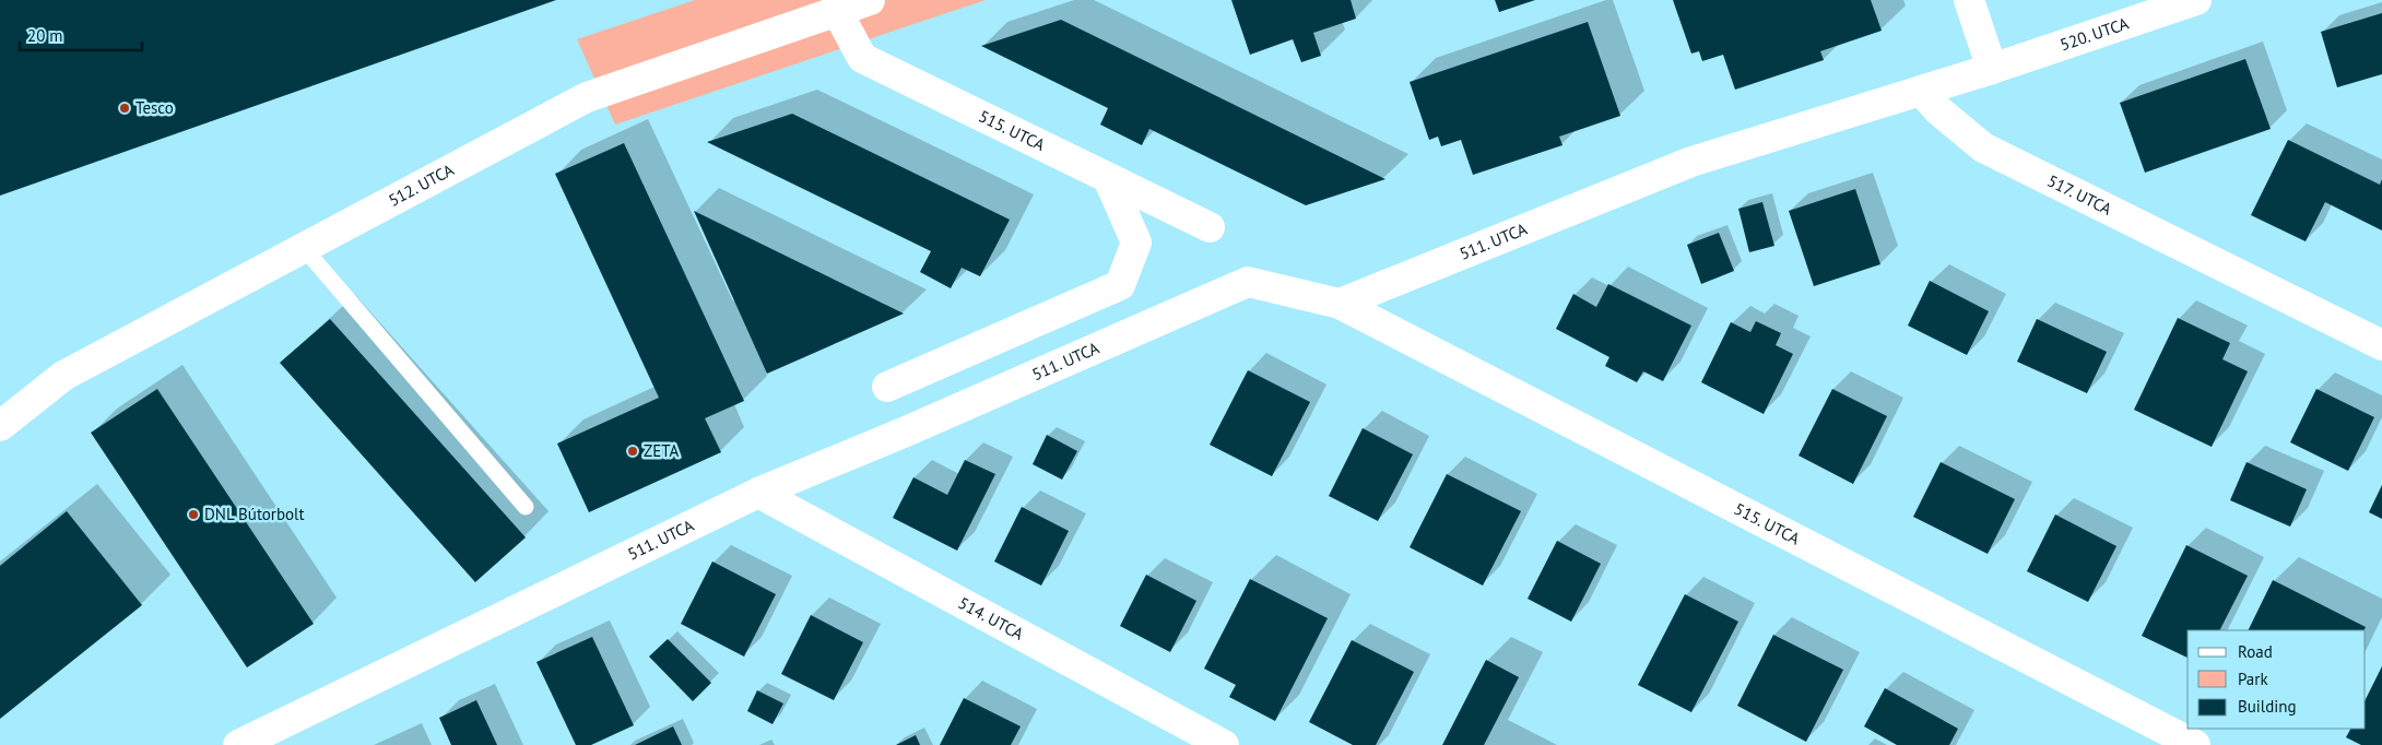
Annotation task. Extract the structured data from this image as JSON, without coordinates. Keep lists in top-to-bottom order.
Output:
{
  "streets": {
    "street": [
      "520. UTCA",
      "515. UTCA",
      "512. UTCA",
      "517. UTCA",
      "511. UTCA",
      "514. UTCA"
    ]
  },
  "crossings": [
    ["515. UTCA", "512. UTCA"],
    ["515. UTCA", "511. UTCA"],
    ["517. UTCA", "511. UTCA"],
    ["511. UTCA", "514. UTCA"]
  ],
  "places": ["Tesco", "ZETA", "DNL Bútorbolt"],
  "legend": ["Road", "Park", "Building"],
  "scale_bar": "20 m"
}
